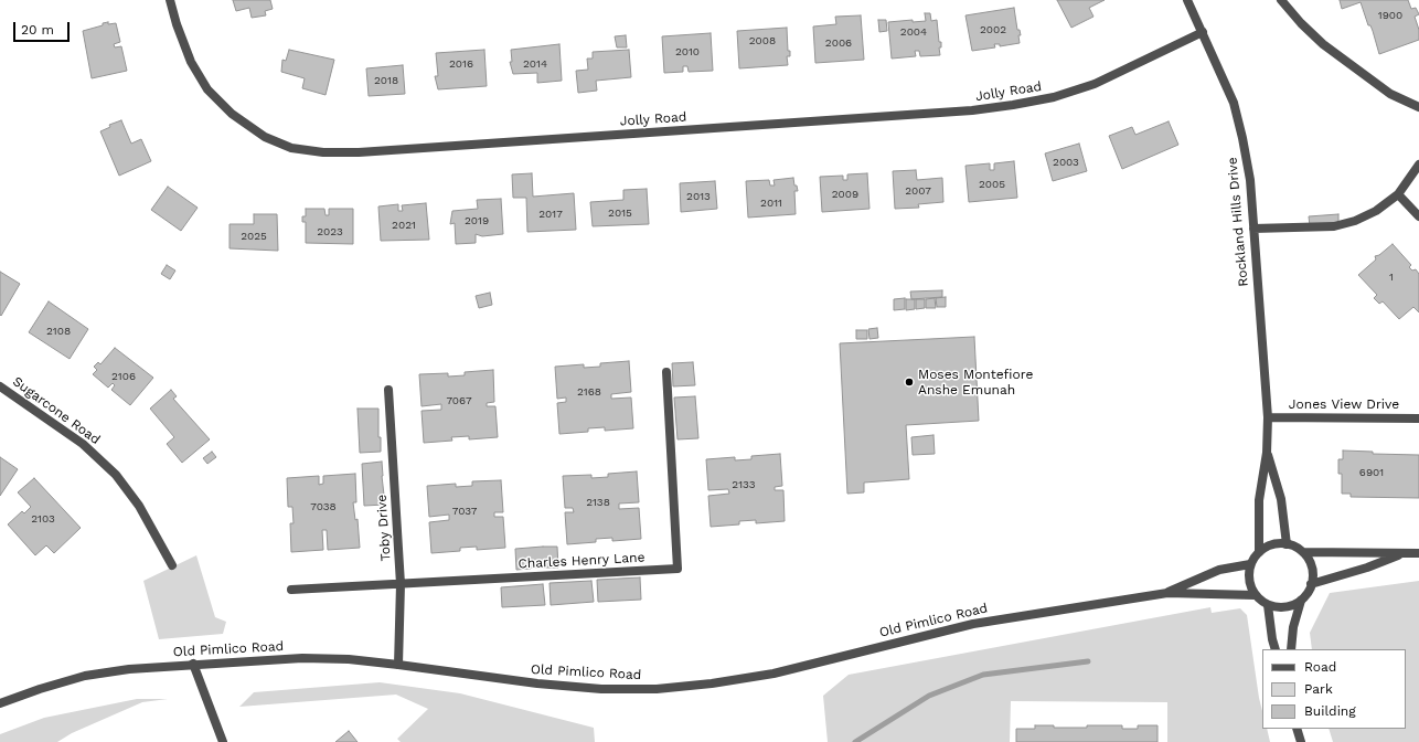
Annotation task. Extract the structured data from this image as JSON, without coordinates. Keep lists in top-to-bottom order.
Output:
{
  "streets": {
    "street": [
      "Jolly Road",
      "Rockland Hills Drive",
      "Jones View Drive",
      "Sugarcone Road",
      "Toby Drive",
      "Charles Henry Lane",
      "Old Pimlico Road"
    ]
  },
  "crossings": [
    ["Jolly Road", "Rockland Hills Drive"],
    ["Rockland Hills Drive", "Jones View Drive"],
    ["Rockland Hills Drive", "Old Pimlico Road"],
    ["Toby Drive", "Charles Henry Lane"],
    ["Toby Drive", "Old Pimlico Road"]
  ],
  "places": ["Moses Montefiore Anshe Emunah"],
  "house_numbers": [
    "1900",
    "2002",
    "2004",
    "2008",
    "2006",
    "2010",
    "2016",
    "2014",
    "2018",
    "2003",
    "2005",
    "2007",
    "2009",
    "2013",
    "2011",
    "2015",
    "2017",
    "2019",
    "2021",
    "2023",
    "2025",
    "1",
    "2108",
    "2106",
    "2168",
    "7067",
    "6901",
    "2133",
    "2138",
    "7038",
    "7037",
    "2103"
  ],
  "legend": ["Road", "Park", "Building"],
  "scale_bar": "20 m"
}
